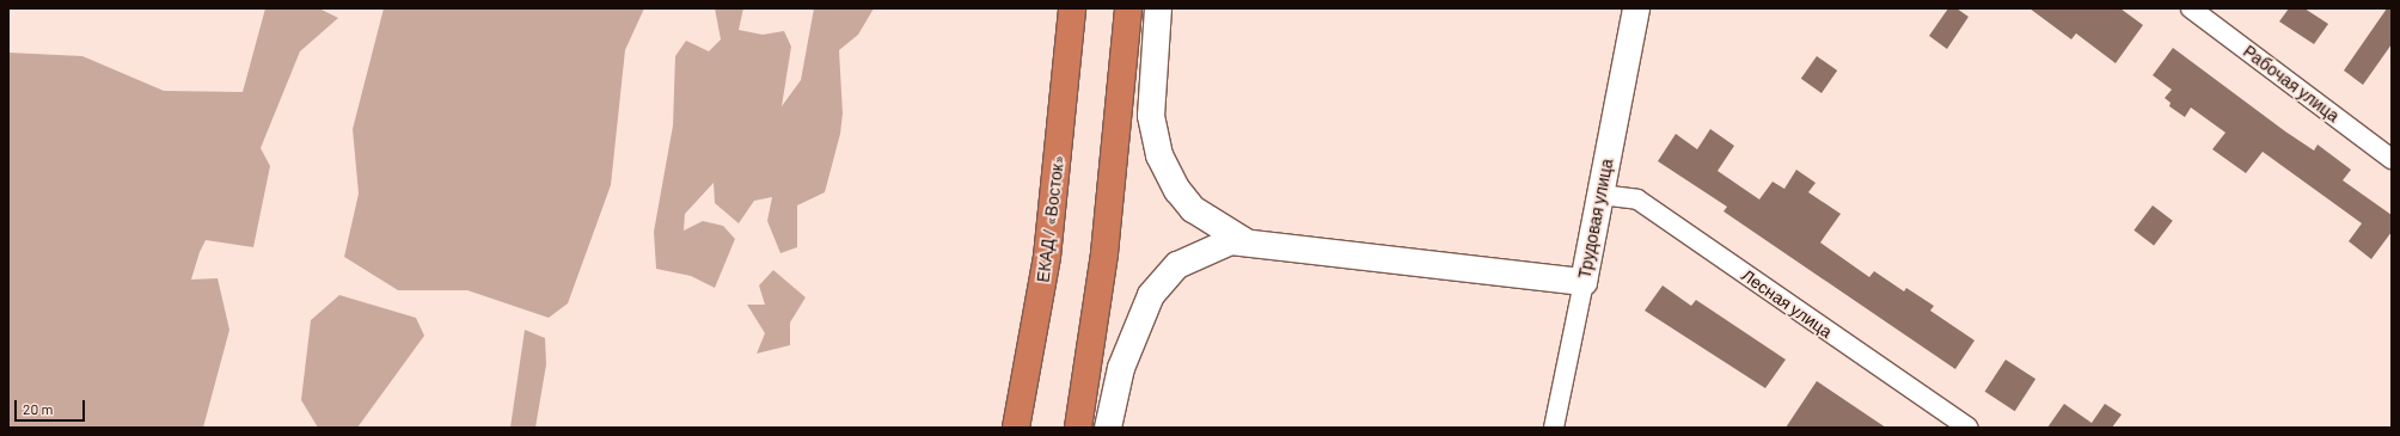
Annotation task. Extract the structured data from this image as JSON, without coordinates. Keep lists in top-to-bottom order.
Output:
{
  "streets": {
    "highway": ["ЕКАД / «Восток»"],
    "main road": ["Трудовая улица"],
    "street": ["Рабочая улица", "Лесная улица"]
  },
  "crossings": [
    ["Трудовая улица", "Лесная улица"]
  ],
  "scale_bar": "20 m"
}
